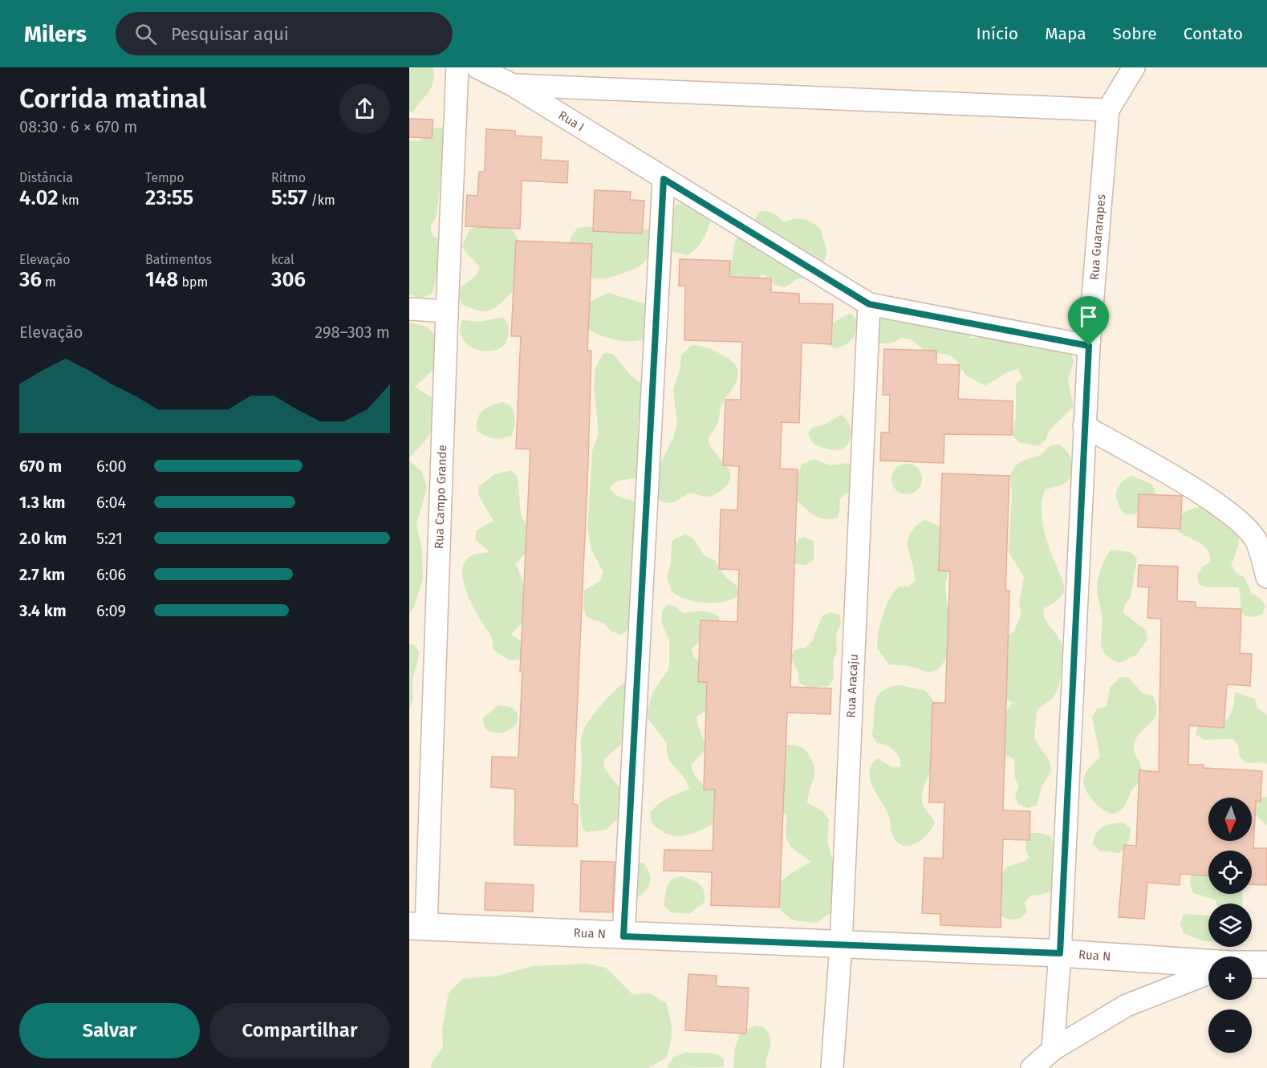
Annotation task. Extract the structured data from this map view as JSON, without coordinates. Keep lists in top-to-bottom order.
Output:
{
  "streets": {
    "street": [
      "Rua I",
      "Rua Guararapes",
      "Rua Campo Grande",
      "Rua Aracaju",
      "Rua N"
    ]
  },
  "crossings": [
    ["Rua I", "Rua Aracaju"],
    ["Rua Guararapes", "Rua N"],
    ["Rua Campo Grande", "Rua N"],
    ["Rua Aracaju", "Rua N"]
  ],
  "north": "bottom",
  "page": {
    "header": "Milers",
    "search": "Pesquisar aqui",
    "nav": [
      "Início",
      "Mapa",
      "Sobre",
      "Contato"
    ],
    "heading": ["Corrida matinal", "08:30 · 6 × 670 m"],
    "stats": [
      ["Distância", "4.02 km"],
      ["Tempo", "23:55"],
      ["Ritmo", "5:57 /km"],
      ["Elevação", "36 m"],
      ["Batimentos", "148 bpm"],
      ["kcal", "306"]
    ],
    "chart": ["Elevação", "298–303 m"],
    "list": [
      {
        "name": "670 m",
        "note": "6:00"
      },
      {
        "name": "1.3 km",
        "note": "6:04"
      },
      {
        "name": "2.0 km",
        "note": "5:21"
      },
      {
        "name": "2.7 km",
        "note": "6:06"
      },
      {
        "name": "3.4 km",
        "note": "6:09"
      }
    ],
    "map_buttons": ["+", "−"],
    "buttons": ["Salvar", "Compartilhar"]
  }
}
